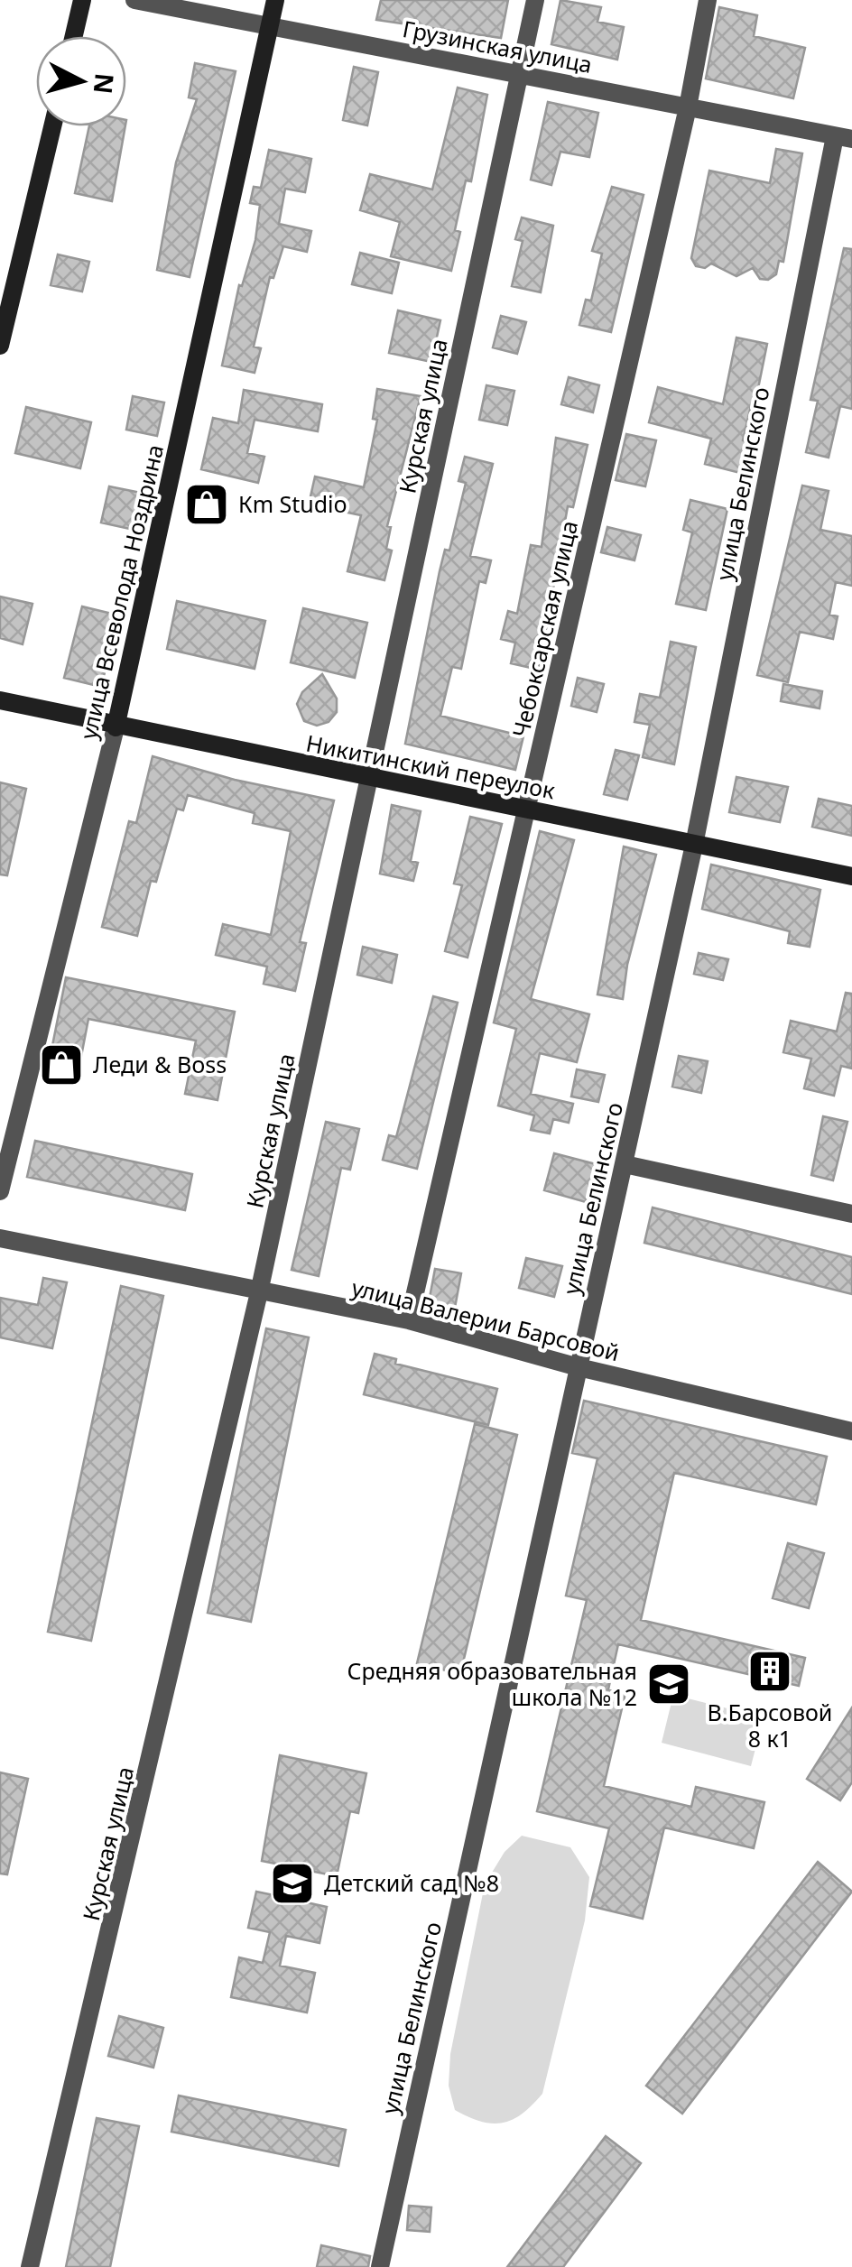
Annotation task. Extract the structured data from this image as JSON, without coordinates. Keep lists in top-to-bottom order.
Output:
{
  "streets": {
    "main road": ["улица Всеволода Ноздрина", "Никитинский переулок"],
    "street": [
      "Грузинская улица",
      "Курская улица",
      "улица Белинского",
      "Чебоксарская улица",
      "улица Валерии Барсовой"
    ]
  },
  "crossings": [
    ["Грузинская улица", "Курская улица"],
    ["Грузинская улица", "улица Белинского"],
    ["Грузинская улица", "улица Всеволода Ноздрина"],
    ["Грузинская улица", "Чебоксарская улица"],
    ["Курская улица", "Никитинский переулок"],
    ["Курская улица", "улица Валерии Барсовой"],
    ["улица Белинского", "Никитинский переулок"],
    ["улица Белинского", "улица Валерии Барсовой"],
    ["улица Всеволода Ноздрина", "Никитинский переулок"],
    ["Чебоксарская улица", "Никитинский переулок"],
    ["Чебоксарская улица", "улица Валерии Барсовой"]
  ],
  "places": {
    "shop": ["Кm Studio", "Леди & Boss"],
    "building": ["В.Барсовой 8 к1"],
    "school or university": ["Средняя образовательная школа №12", "Детский сад №8"]
  },
  "north": "right"
}
